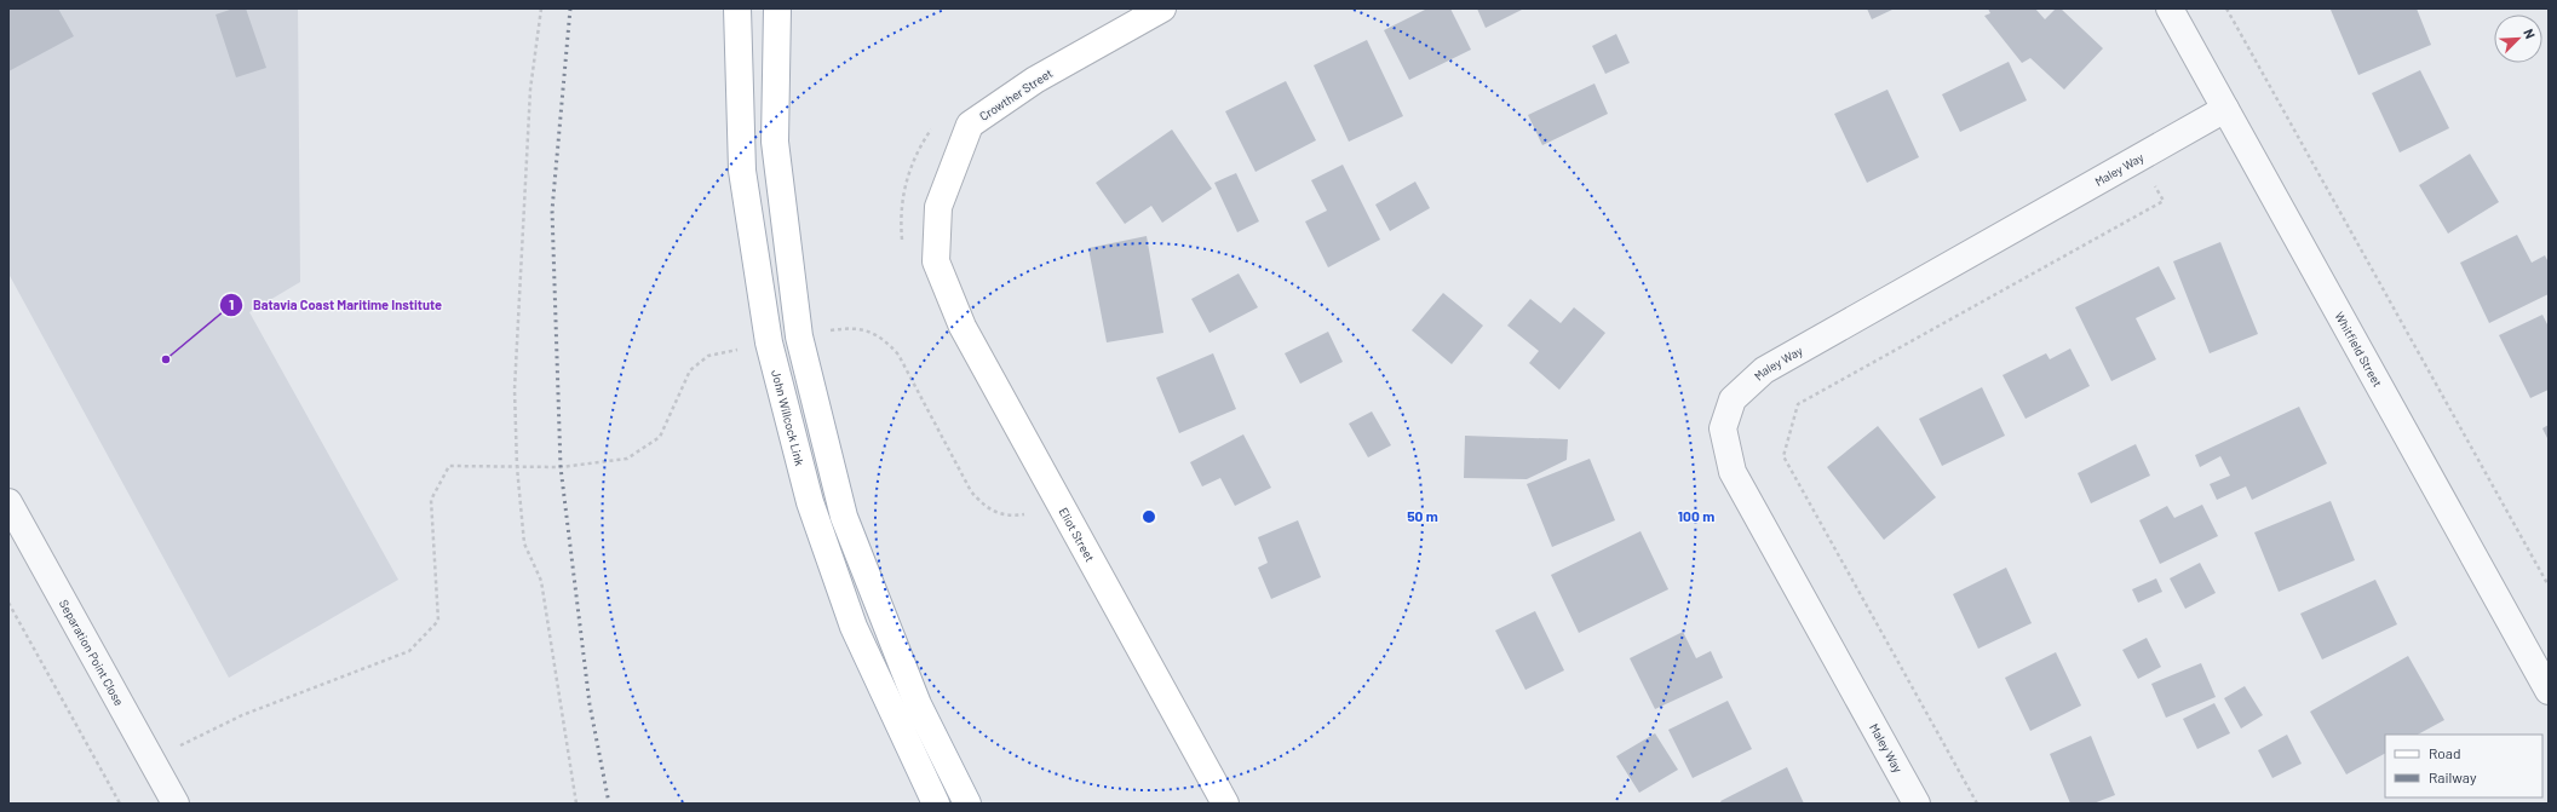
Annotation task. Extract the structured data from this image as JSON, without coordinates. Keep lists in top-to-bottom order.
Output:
{
  "streets": {
    "main road": ["Crowther Street", "John Willcock Link", "Eliot Street"],
    "street": ["Maley Way", "Whitfield Street", "Separation Point Close"]
  },
  "crossings": [
    ["Crowther Street", "Eliot Street"],
    ["Maley Way", "Whitfield Street"]
  ],
  "places": ["Batavia Coast Maritime Institute"],
  "legend": ["Road", "Railway"],
  "north": "top right",
  "rings": ["50 m", "100 m"]
}
